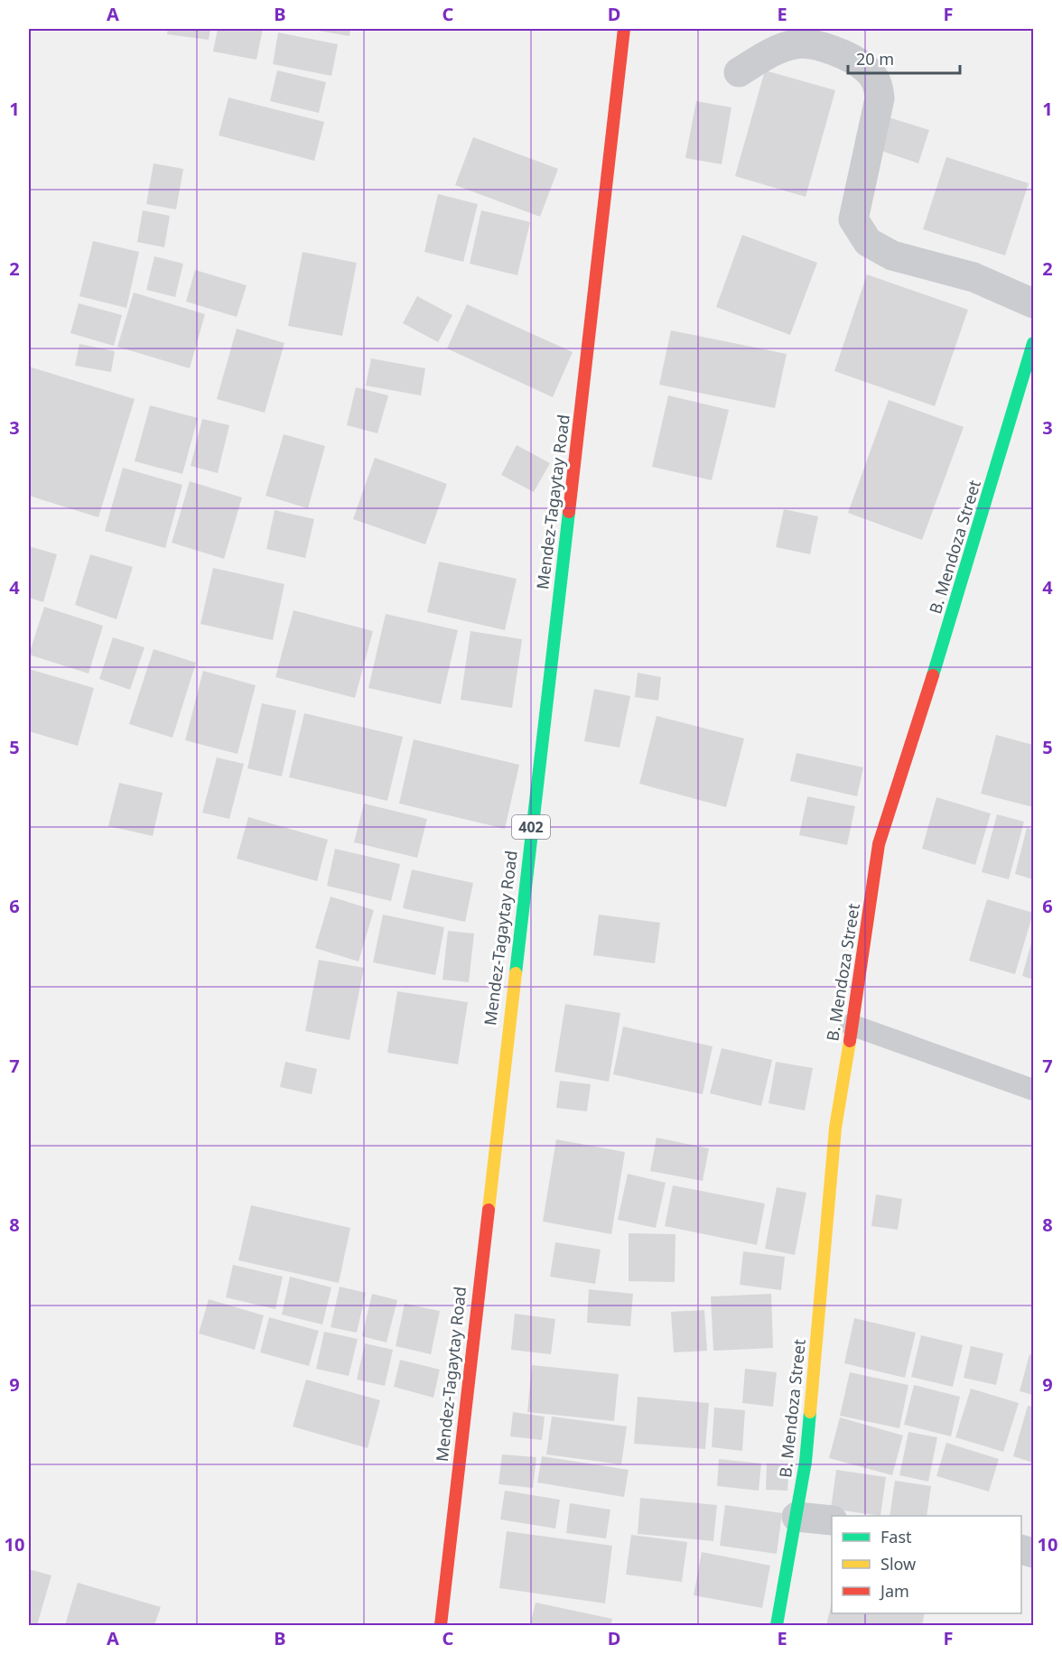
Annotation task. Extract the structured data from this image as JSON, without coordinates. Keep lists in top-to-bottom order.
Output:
{
  "streets": {
    "main road": ["Mendez-Tagaytay Road", "B. Mendoza Street", "402"]
  },
  "legend": ["Fast", "Slow", "Jam"],
  "scale_bar": "20 m",
  "grid": {
    "columns": [
      "A",
      "B",
      "C",
      "D",
      "E",
      "F"
    ],
    "rows": [
      "1",
      "2",
      "3",
      "4",
      "5",
      "6",
      "7",
      "8",
      "9",
      "10"
    ]
  }
}
